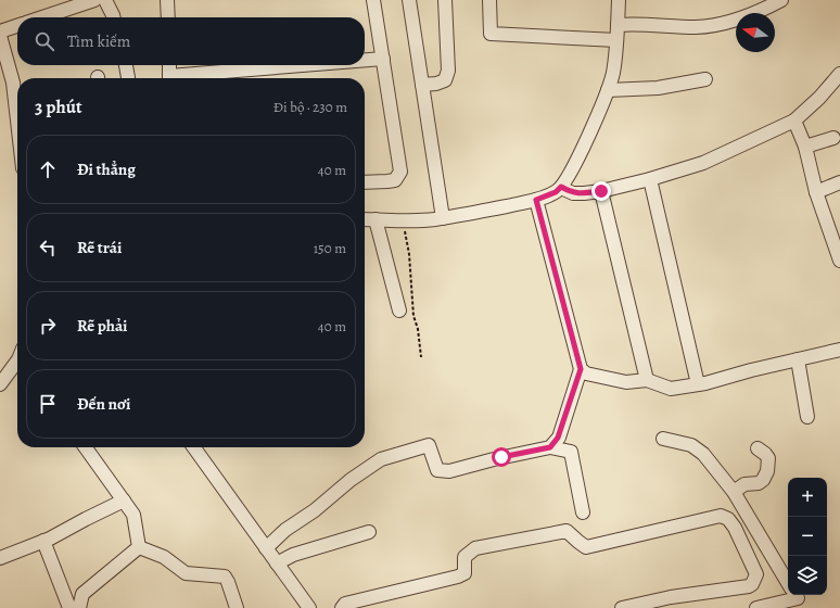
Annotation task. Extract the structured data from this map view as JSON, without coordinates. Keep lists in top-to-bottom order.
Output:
{
  "north": "left",
  "page": {
    "search": "Tìm kiếm",
    "heading": ["3 phút", "Đi bộ · 230 m"],
    "list": [
      ["Đi thẳng", "40 m"],
      ["Rẽ trái", "150 m"],
      ["Rẽ phải", "40 m"],
      "Đến nơi"
    ],
    "map_buttons": ["+", "−"]
  }
}
